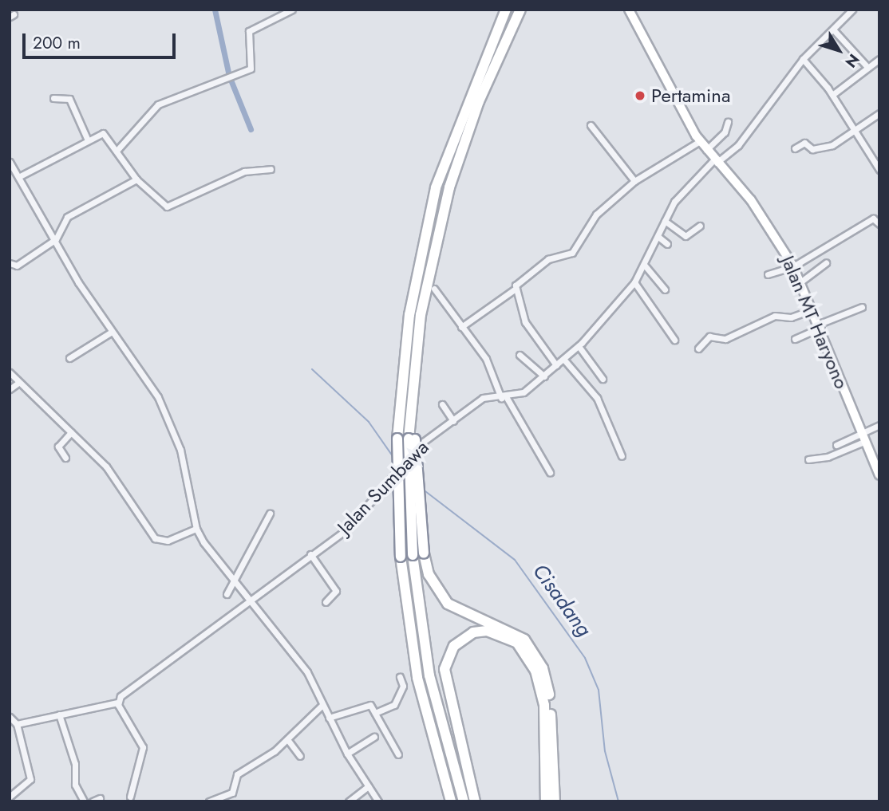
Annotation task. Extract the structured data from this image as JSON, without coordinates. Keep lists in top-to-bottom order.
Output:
{
  "streets": {
    "main road": ["Jalan MT Haryono"],
    "street": ["Jalan Sumbawa"]
  },
  "crossings": [
    ["Jalan MT Haryono", "Jalan Sumbawa"]
  ],
  "water": ["Cisadang"],
  "places": ["Pertamina"],
  "scale_bar": "200 m",
  "north": "bottom right"
}
